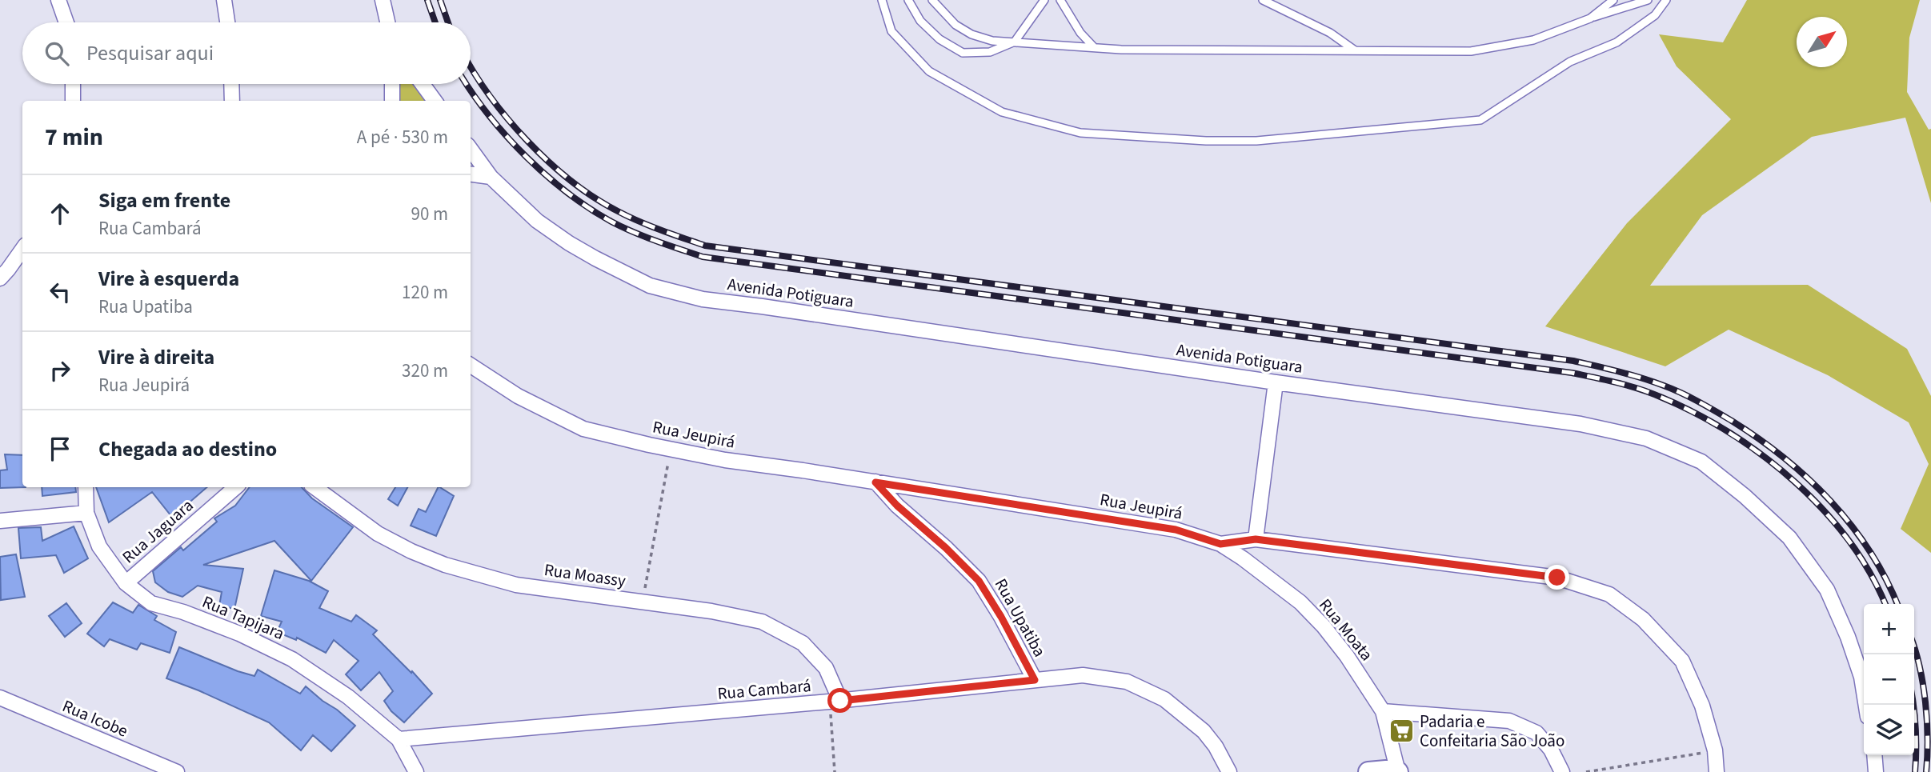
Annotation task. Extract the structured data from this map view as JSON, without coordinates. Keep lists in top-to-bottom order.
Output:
{
  "streets": {
    "street": [
      "Avenida Potiguara",
      "Rua Jeupirá",
      "Rua Jaguara",
      "Rua Moassy",
      "Rua Tapijara",
      "Rua Upatiba",
      "Rua Moata",
      "Rua Cambará",
      "Rua Icobe"
    ]
  },
  "crossings": [
    ["Rua Jeupirá", "Rua Upatiba"],
    ["Rua Jeupirá", "Rua Moata"],
    ["Rua Jaguara", "Rua Tapijara"],
    ["Rua Moassy", "Rua Cambará"],
    ["Rua Tapijara", "Rua Cambará"],
    ["Rua Upatiba", "Rua Cambará"]
  ],
  "places": {
    "supermarket": ["Padaria e Confeitaria São João"]
  },
  "north": "top right",
  "page": {
    "search": "Pesquisar aqui",
    "heading": ["7 min", "A pé · 530 m"],
    "list": [
      ["Siga em frente", "Rua Cambará", "90 m"],
      ["Vire à esquerda", "Rua Upatiba", "120 m"],
      ["Vire à direita", "Rua Jeupirá", "320 m"],
      "Chegada ao destino"
    ],
    "map_buttons": ["+", "−"]
  }
}
